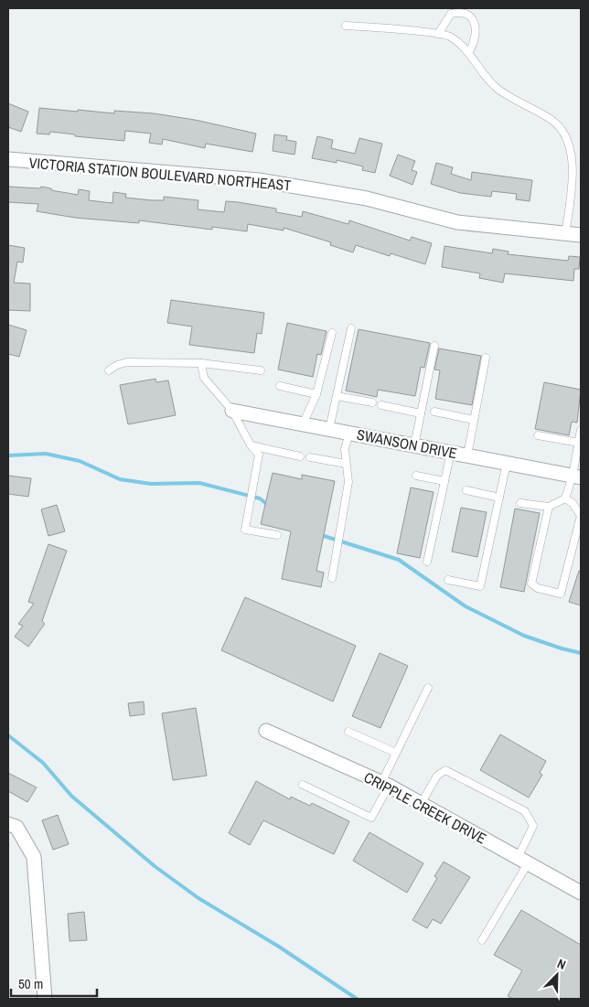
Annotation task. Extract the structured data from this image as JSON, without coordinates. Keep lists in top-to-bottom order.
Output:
{
  "streets": {
    "street": ["VICTORIA STATION BOULEVARD NORTHEAST", "SWANSON DRIVE", "CRIPPLE CREEK DRIVE"]
  },
  "scale_bar": "50 m",
  "north": "top right"
}
